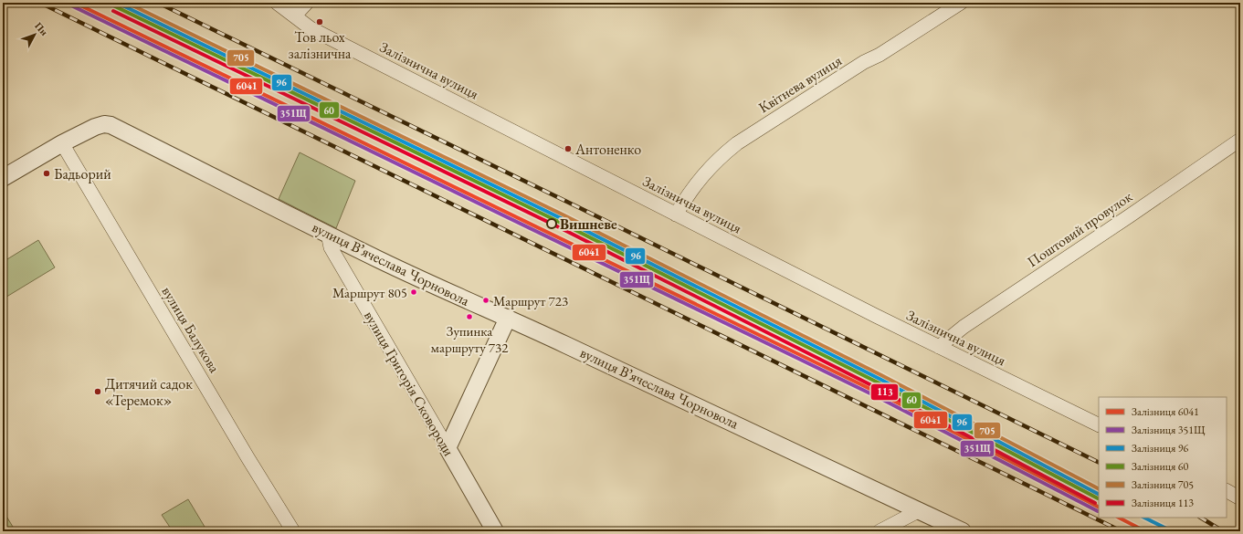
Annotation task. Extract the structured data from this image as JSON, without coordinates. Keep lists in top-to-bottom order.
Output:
{
  "streets": {
    "street": [
      "Залізнична вулиця",
      "Квітнева вулиця",
      "Поштовий провулок",
      "вулиця Вʼячеслава Чорновола",
      "вулиця Балукова",
      "вулиця Григорія Сковороди"
    ]
  },
  "crossings": [
    ["Залізнична вулиця", "Квітнева вулиця"],
    ["Залізнична вулиця", "Поштовий провулок"],
    ["вулиця Вʼячеслава Чорновола", "вулиця Балукова"],
    ["вулиця Вʼячеслава Чорновола", "вулиця Григорія Сковороди"]
  ],
  "places": [
    "Тов льох залізнична",
    "Антоненко",
    "Бадьорий",
    "Вишневе",
    "Маршрут 805",
    "Маршрут 723",
    "Зупинка маршруту 732",
    "Дитячий садок «Теремок»"
  ],
  "lines": [
    "rail line 6041",
    "rail line 96",
    "rail line 705",
    "rail line 351Щ",
    "rail line 60",
    "rail line 113"
  ],
  "legend": [
    "Залізниця 6041",
    "Залізниця 351Щ",
    "Залізниця 96",
    "Залізниця 60",
    "Залізниця 705",
    "Залізниця 113"
  ],
  "north": "top right"
}
